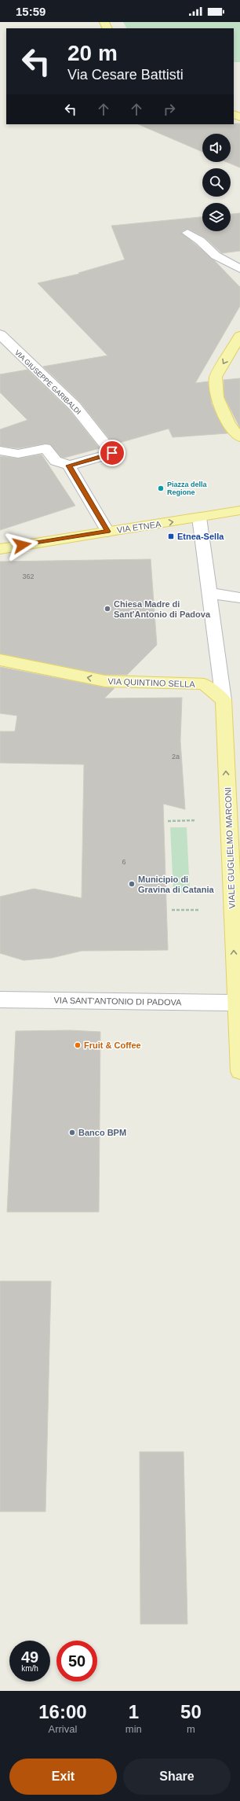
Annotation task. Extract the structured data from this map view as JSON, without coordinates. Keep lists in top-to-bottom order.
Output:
{
  "streets": {
    "main road": ["VIA ETNEA", "VIA QUINTINO SELLA", "VIALE GUGLIELMO MARCONI"],
    "street": ["VIA GIUSEPPE GARIBALDI", "VIA SANT'ANTONIO DI PADOVA"]
  },
  "crossings": [
    ["VIA QUINTINO SELLA", "VIALE GUGLIELMO MARCONI"],
    ["VIALE GUGLIELMO MARCONI", "VIA SANT'ANTONIO DI PADOVA"]
  ],
  "one_way": ["VIA ETNEA", "VIA QUINTINO SELLA", "VIALE GUGLIELMO MARCONI"],
  "places": {
    "other": [
      "Piazza della Regione",
      "Chiesa Madre di Sant'Antonio di Padova",
      "Municipio di Gravina di Catania",
      "Fruit & Coffee",
      "Banco BPM"
    ],
    "transit": ["Etnea-Sella"]
  },
  "house_numbers": ["362", "2a", "6"],
  "page": {
    "status": "15:59",
    "turn": ["20 m", "Via Cesare Battisti"],
    "speed": "49 km/h",
    "limit": "50",
    "eta": [
      "16:00",
      "Arrival",
      "1",
      "min",
      "50",
      "m"
    ],
    "buttons": ["Exit", "Share"]
  }
}
